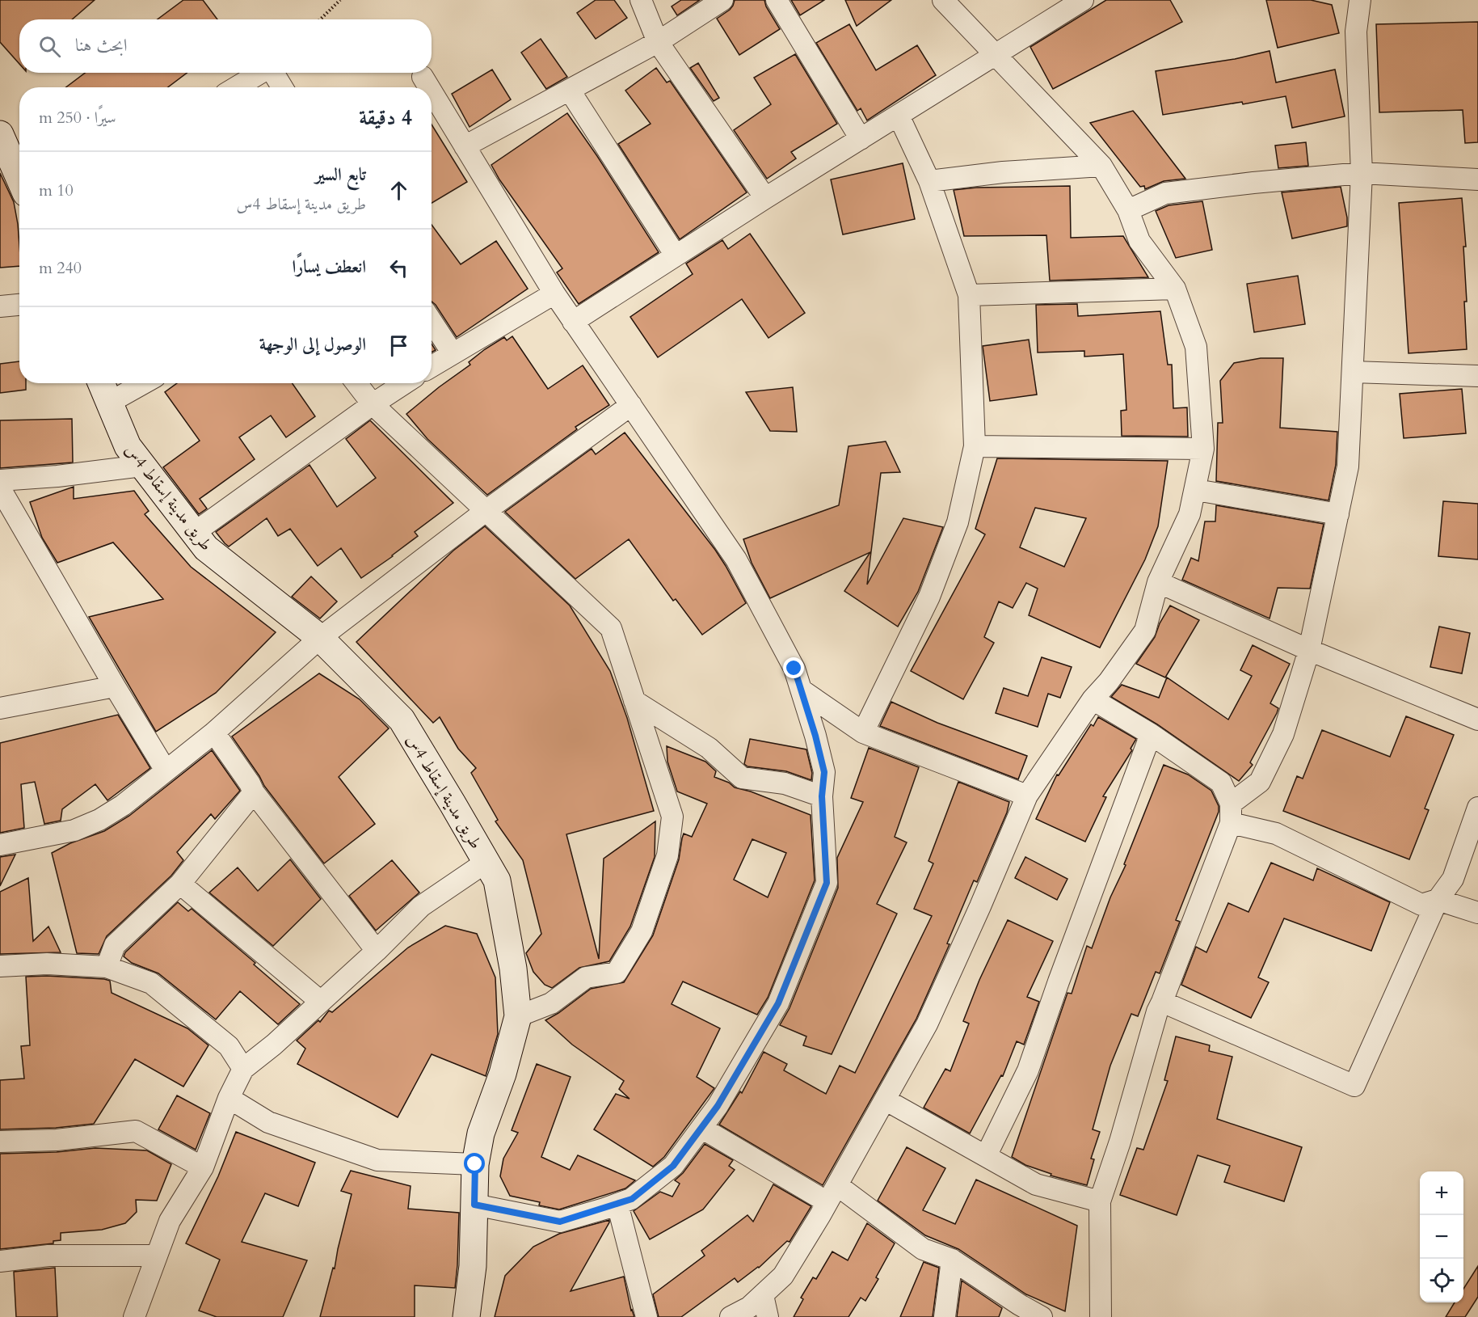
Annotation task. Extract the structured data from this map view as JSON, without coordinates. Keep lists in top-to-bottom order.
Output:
{
  "streets": {
    "street": ["طريق مدينة إسقاط 4س"]
  },
  "page": {
    "search": "ابحث هنا",
    "heading": ["4 دقيقة", "سيرًا · 250 m"],
    "list": [
      ["تابع السير", "طريق مدينة إسقاط 4س", "10 m"],
      ["انعطف يسارًا", "240 m"],
      "الوصول إلى الوجهة"
    ],
    "map_buttons": ["+", "−"]
  }
}
